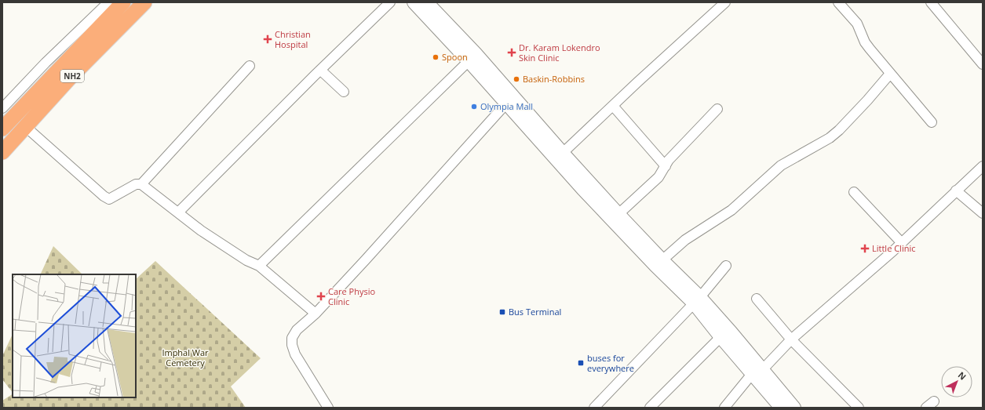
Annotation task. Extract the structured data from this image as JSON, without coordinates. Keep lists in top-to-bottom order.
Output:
{
  "streets": {
    "highway": ["NH2"]
  },
  "parks": ["Imphal War Cemetery"],
  "places": {
    "health": [
      "Christian Hospital",
      "Dr. Karam Lokendro Skin Clinic",
      "Little Clinic",
      "Care Physio Clinic"
    ],
    "other": ["Spoon", "Baskin-Robbins", "Olympia Mall"],
    "transit": ["Bus Terminal", "buses for everywhere"]
  },
  "north": "top right"
}
